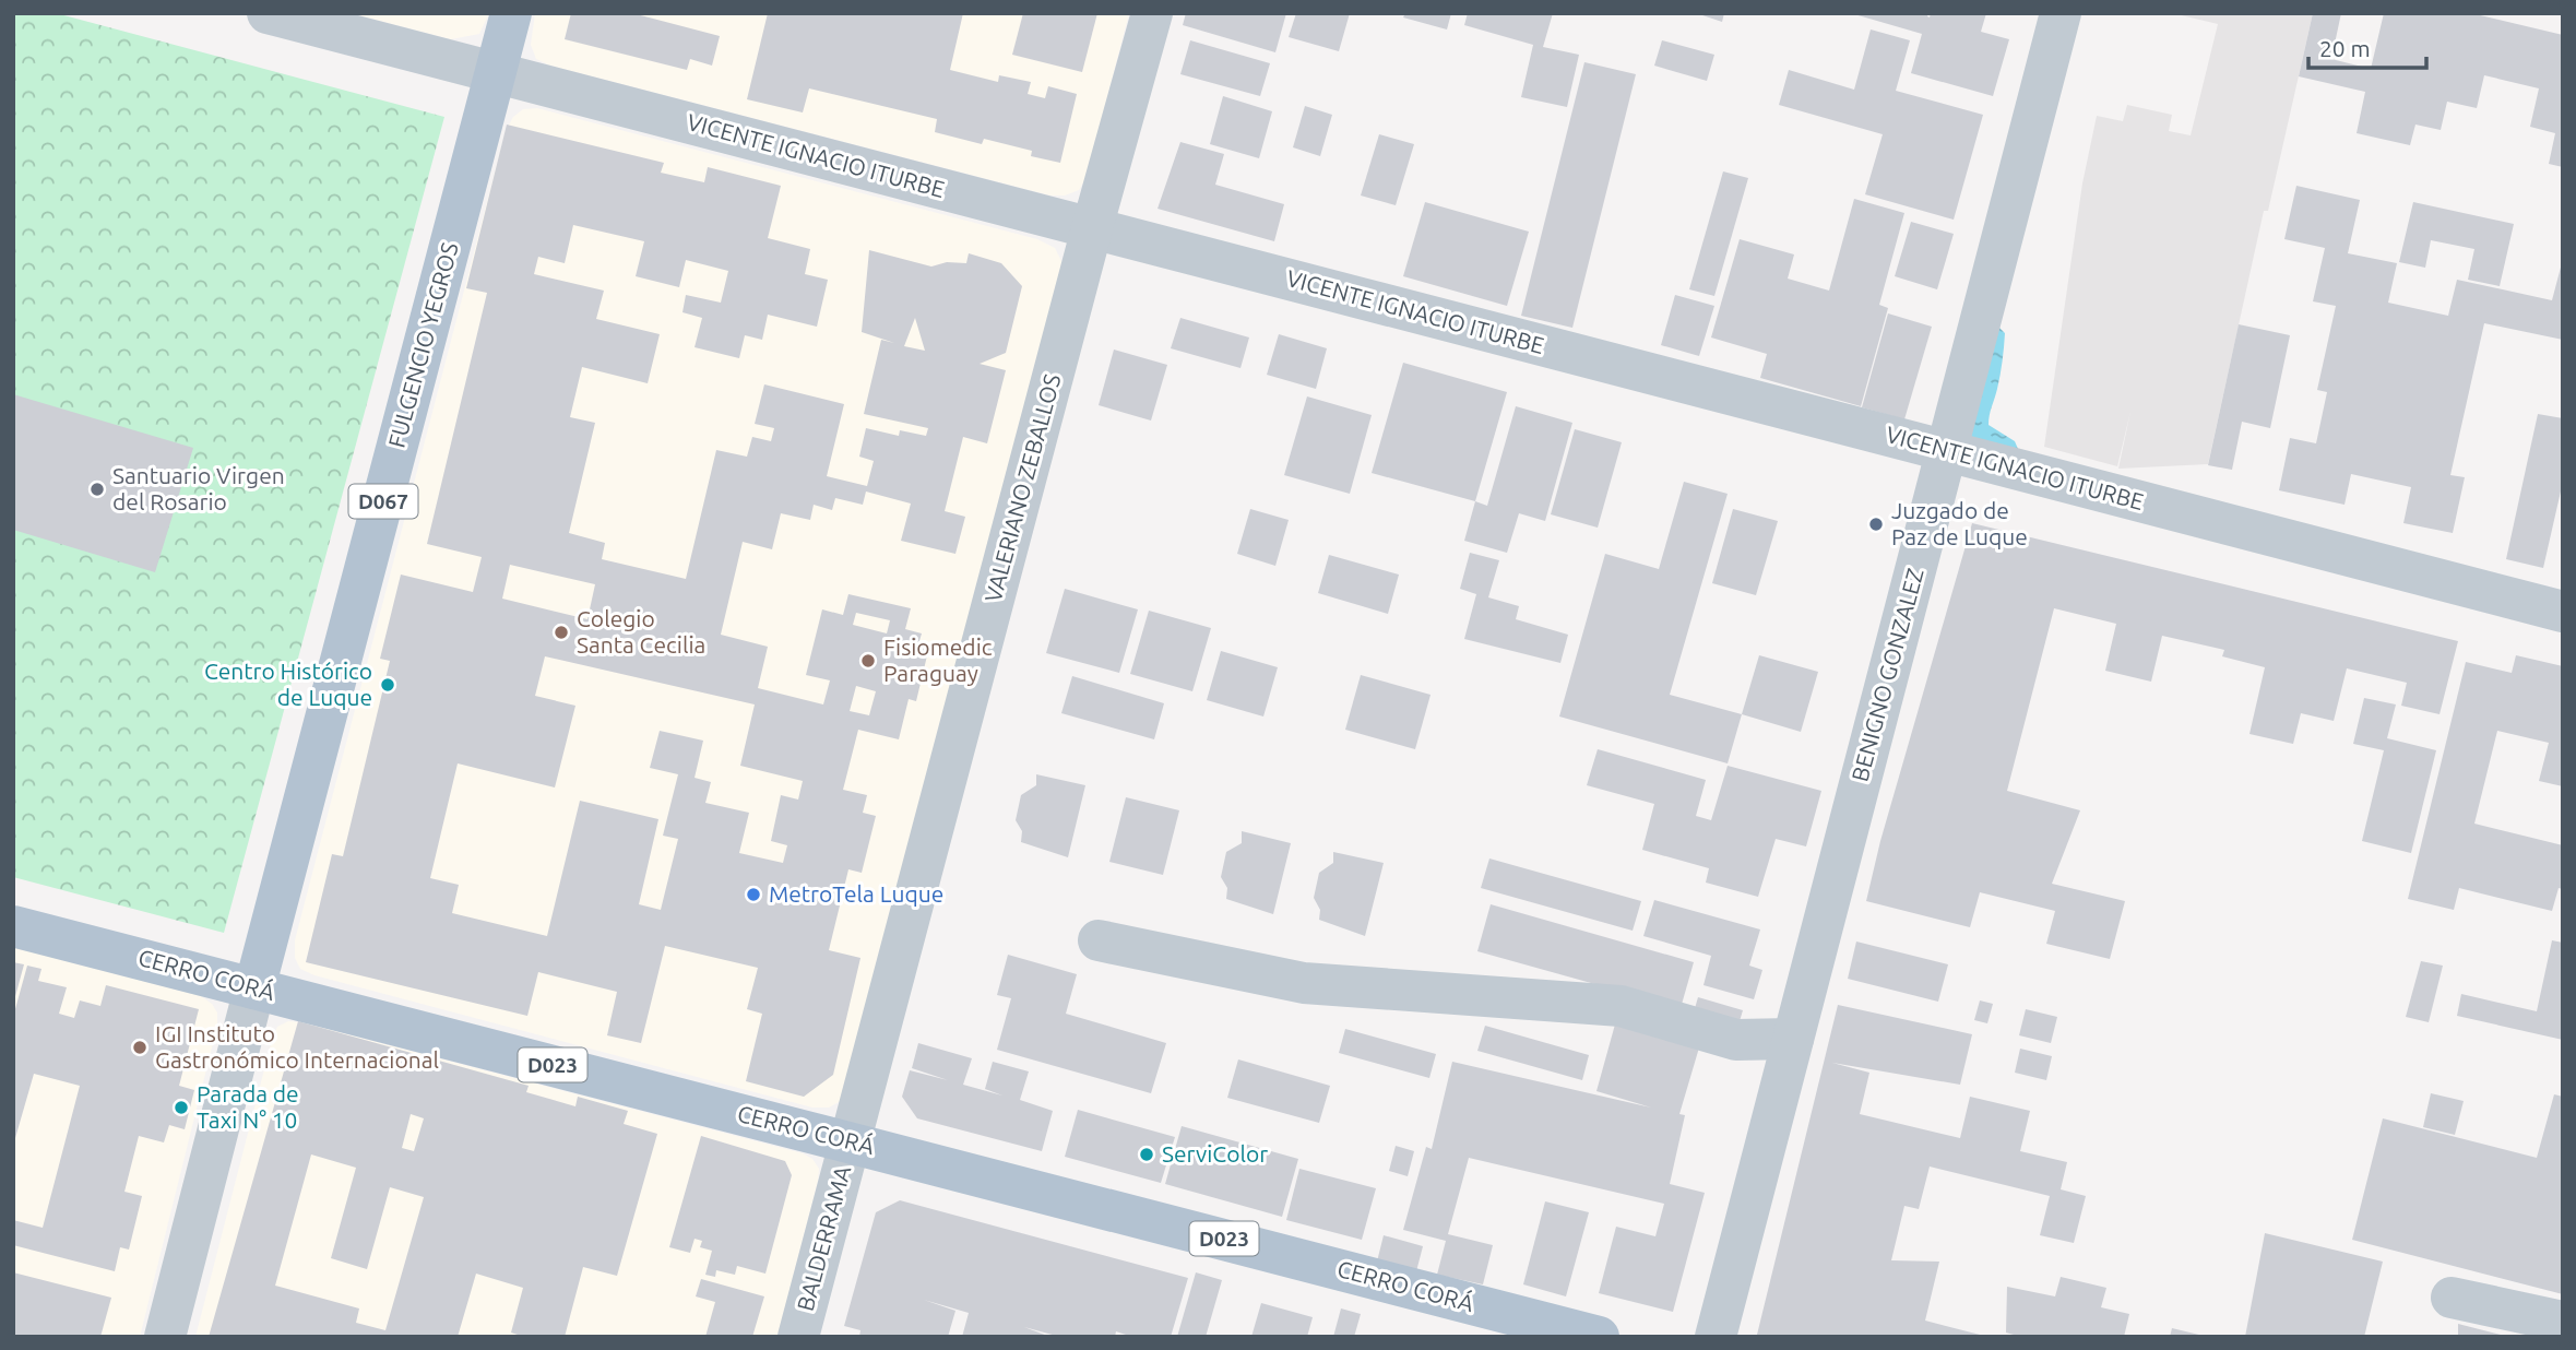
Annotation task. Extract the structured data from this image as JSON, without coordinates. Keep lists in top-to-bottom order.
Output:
{
  "streets": {
    "main road": [
      "FULGENCIO YEGROS",
      "D067",
      "CERRO CORÁ",
      "D023"
    ],
    "street": [
      "VICENTE IGNACIO ITURBE",
      "VALERIANO ZEBALLOS",
      "BENIGNO GONZALEZ",
      "BALDERRAMA"
    ]
  },
  "crossings": [
    ["VICENTE IGNACIO ITURBE", "FULGENCIO YEGROS"],
    ["VICENTE IGNACIO ITURBE", "VALERIANO ZEBALLOS"],
    ["VICENTE IGNACIO ITURBE", "BENIGNO GONZALEZ"],
    ["FULGENCIO YEGROS", "CERRO CORÁ"],
    ["VALERIANO ZEBALLOS", "CERRO CORÁ"],
    ["VALERIANO ZEBALLOS", "BALDERRAMA"],
    ["CERRO CORÁ", "BALDERRAMA"]
  ],
  "places": [
    "Santuario Virgen del Rosario",
    "Juzgado de Paz de Luque",
    "Colegio Santa Cecilia",
    "Fisiomedic Paraguay",
    "Centro Histórico de Luque",
    "MetroTela Luque",
    "IGI Instituto Gastronómico Internacional",
    "Parada de Taxi N° 10",
    "ServiColor"
  ],
  "scale_bar": "20 m"
}
